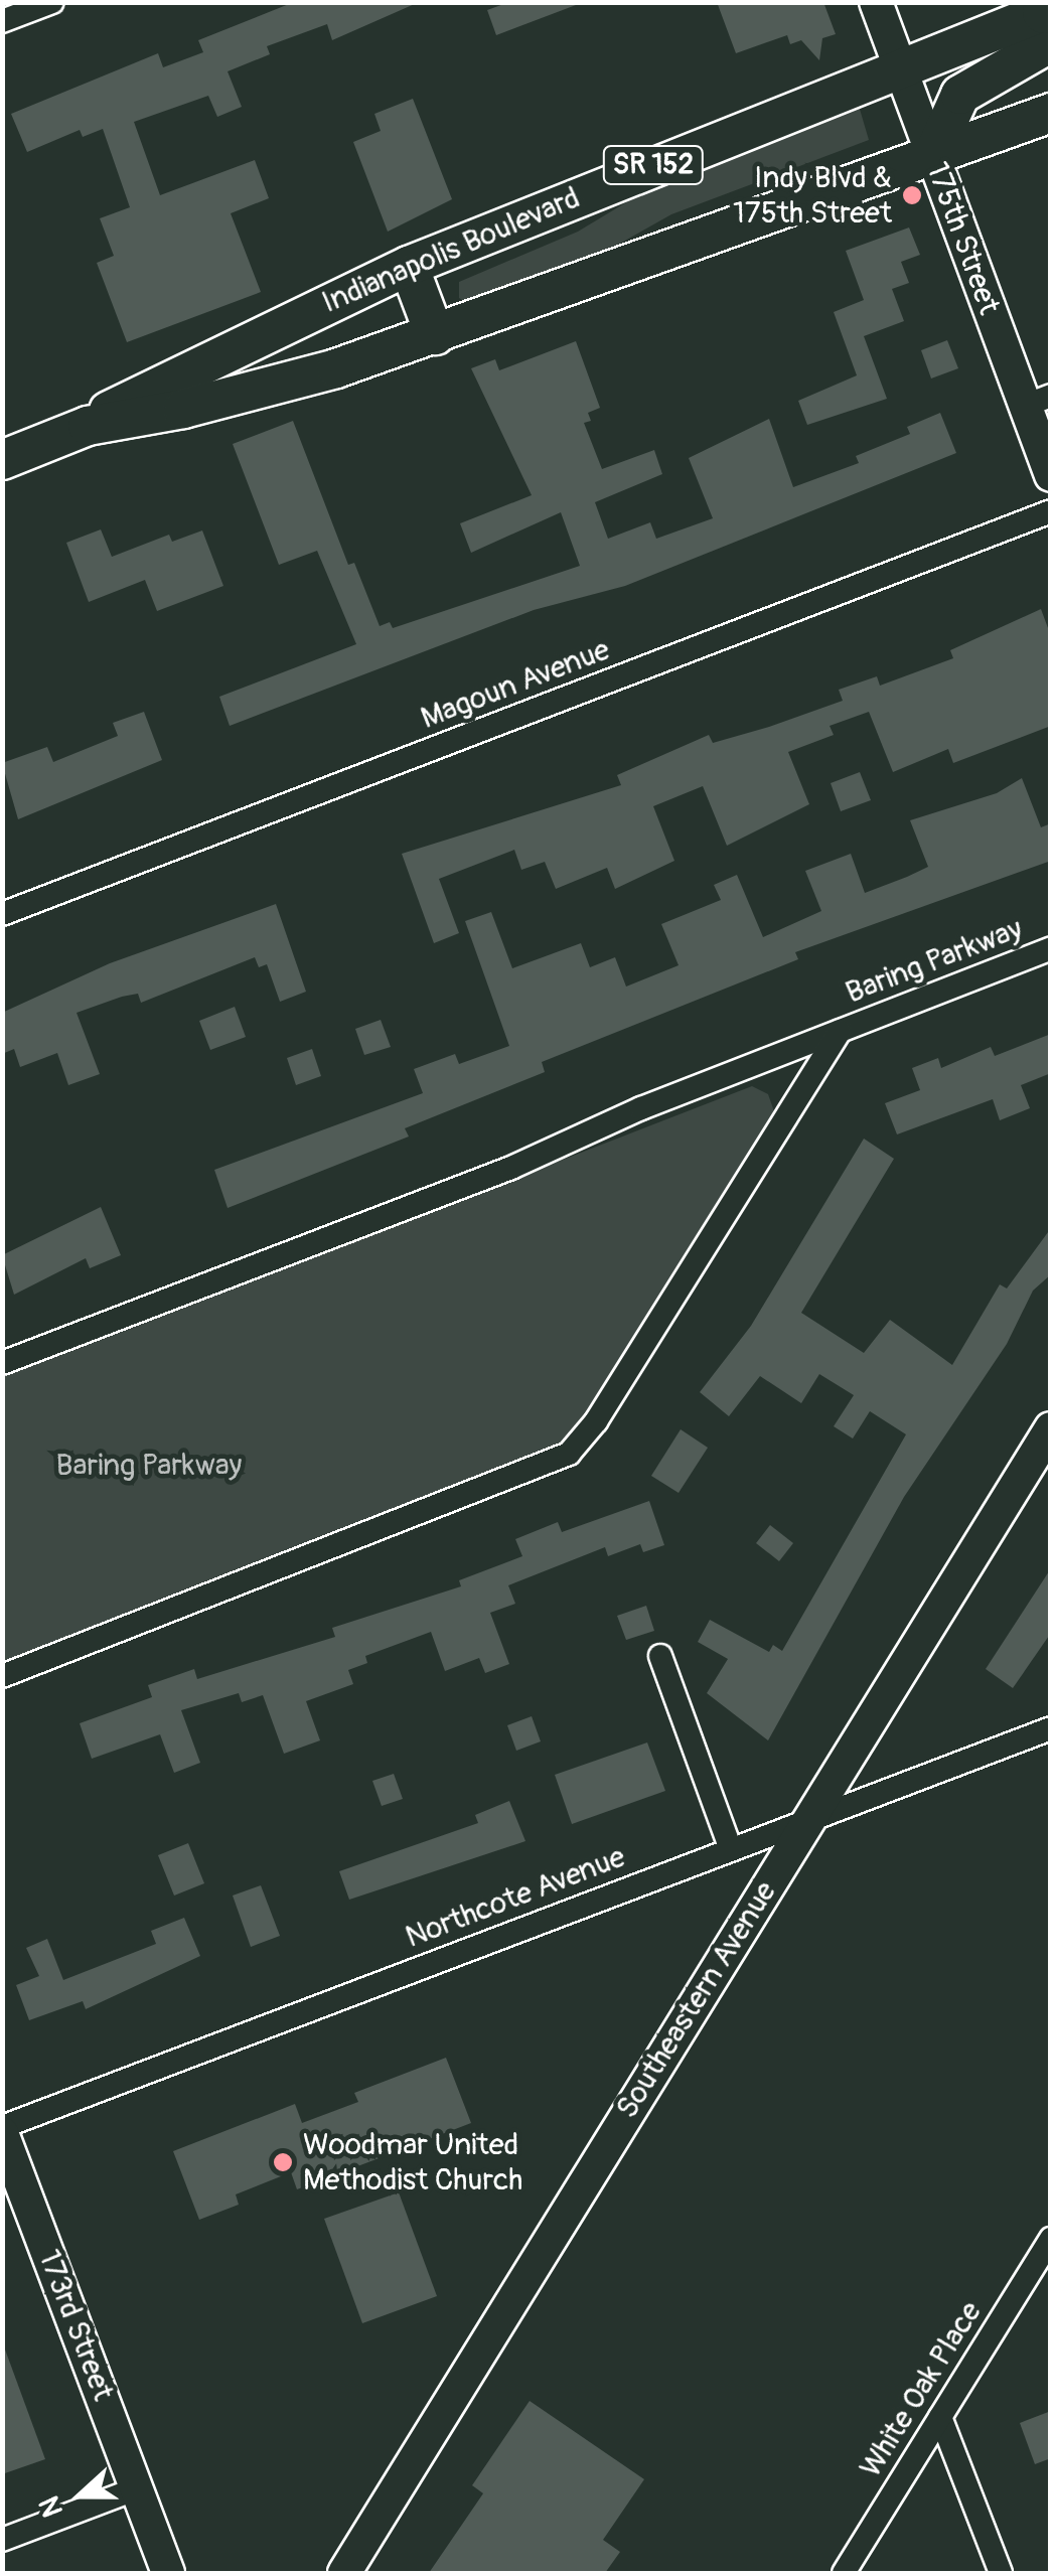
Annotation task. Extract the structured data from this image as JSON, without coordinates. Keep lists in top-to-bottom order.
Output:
{
  "streets": {
    "main road": ["SR 152", "Indianapolis Boulevard"],
    "street": [
      "175th Street",
      "Magoun Avenue",
      "Baring Parkway",
      "Northcote Avenue",
      "Southeastern Avenue",
      "173rd Street",
      "White Oak Place"
    ]
  },
  "crossings": [
    ["175th Street", "Indianapolis Boulevard"],
    ["Northcote Avenue", "Southeastern Avenue"],
    ["Northcote Avenue", "173rd Street"]
  ],
  "parks": ["Baring Parkway"],
  "places": ["Indy Blvd & 175th Street", "Woodmar United Methodist Church"],
  "north": "left"
}
